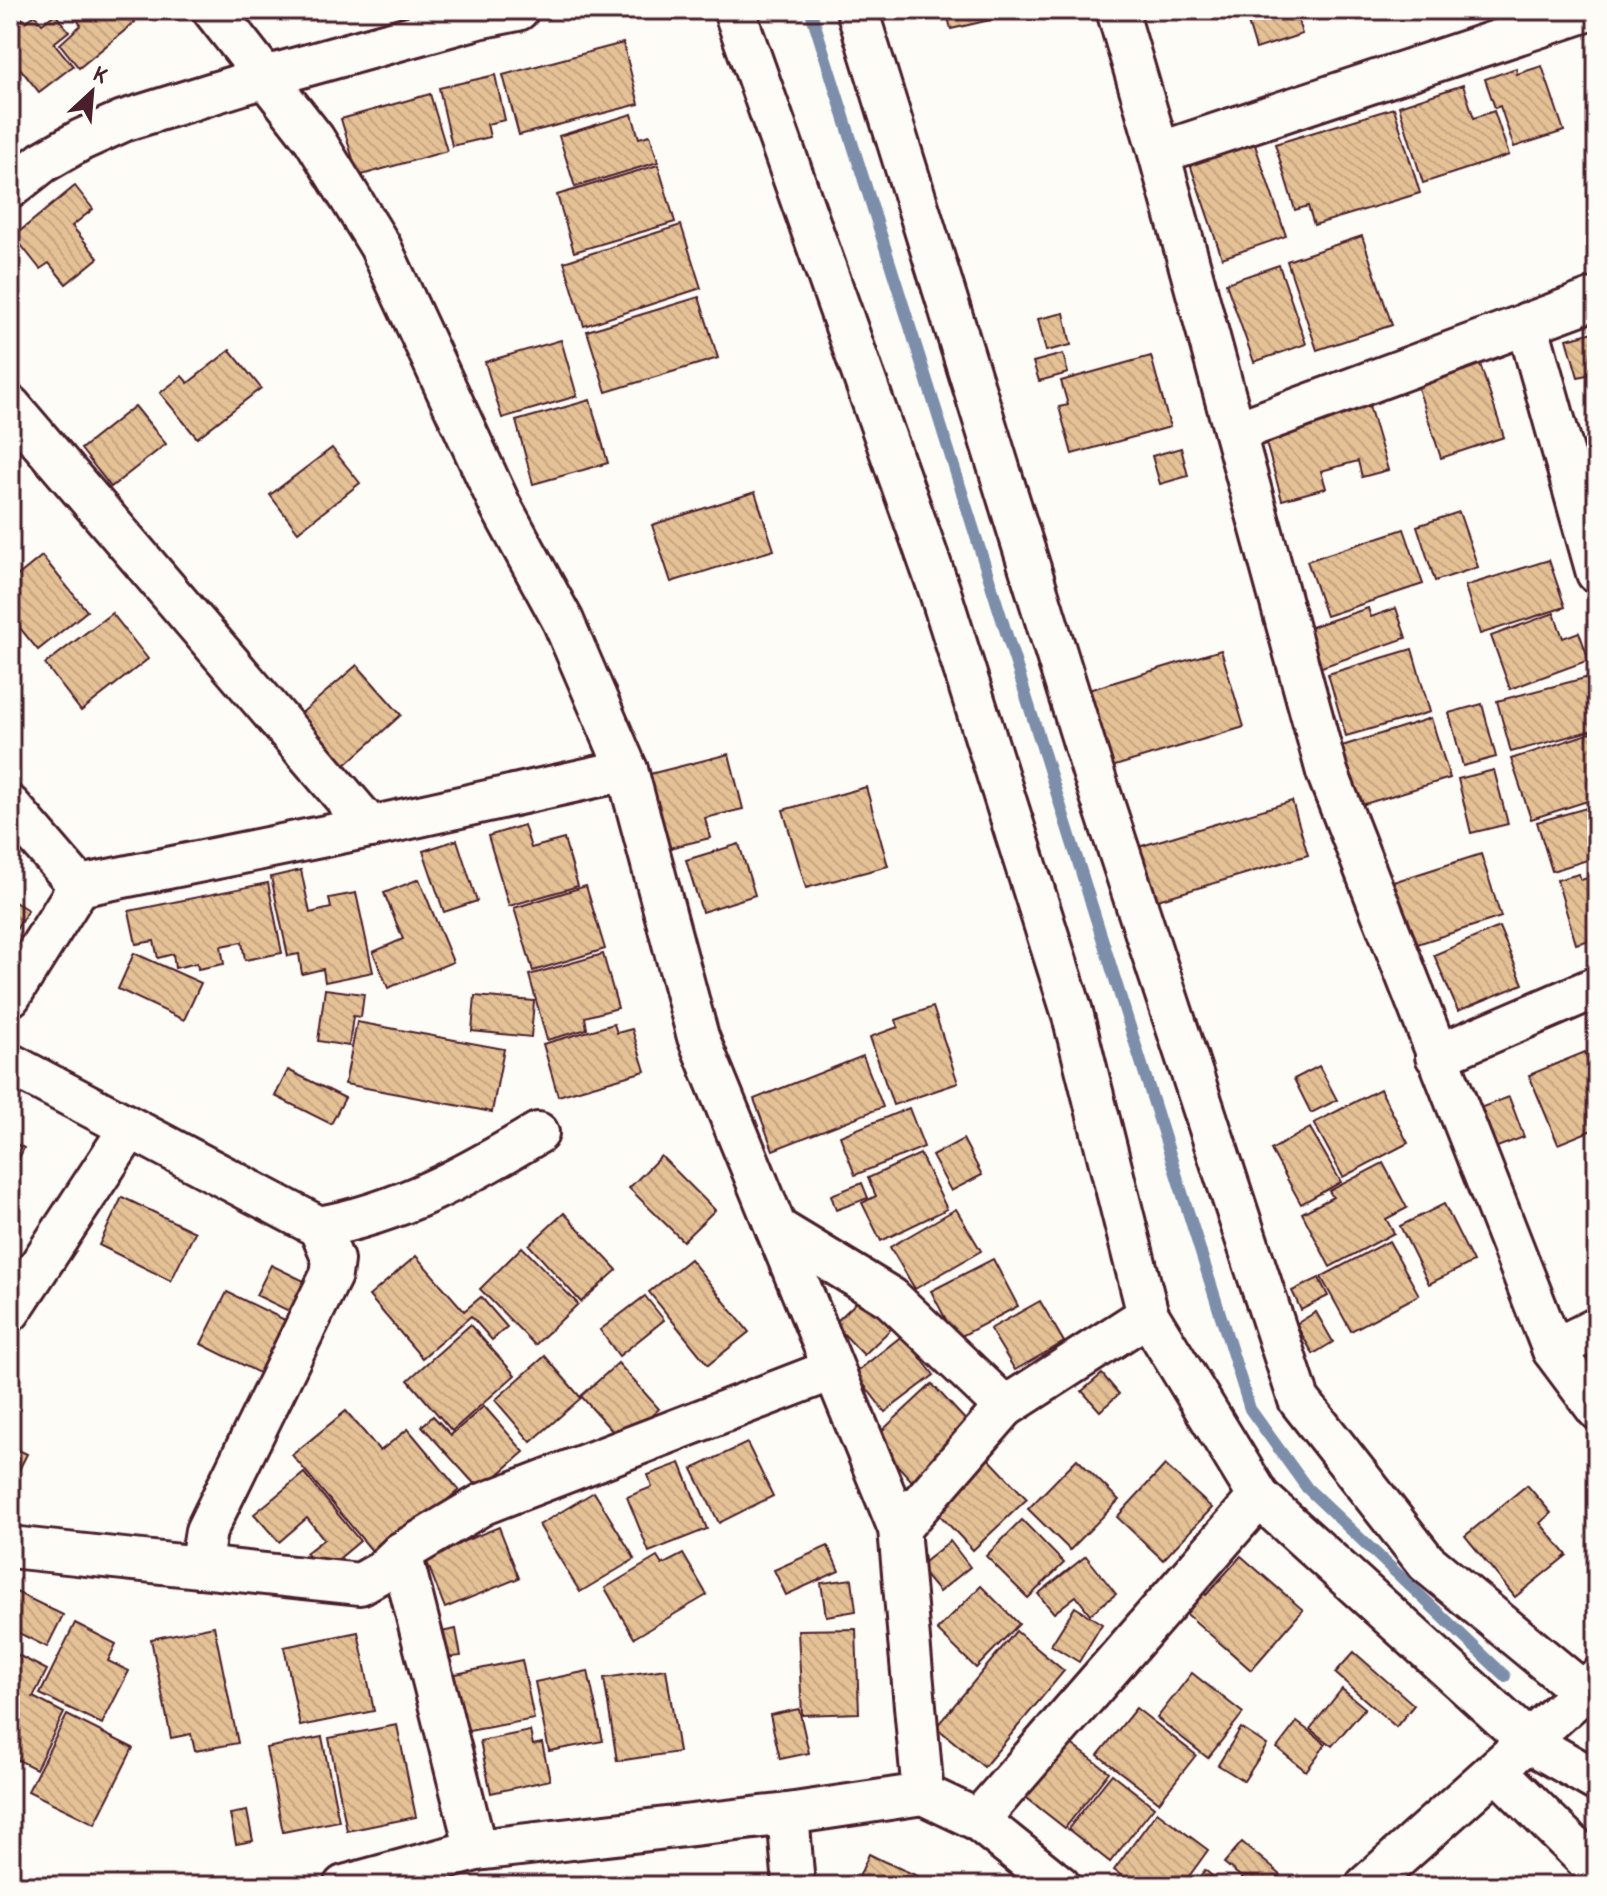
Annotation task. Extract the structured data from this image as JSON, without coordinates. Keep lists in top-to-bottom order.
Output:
{
  "north": "top right"
}
